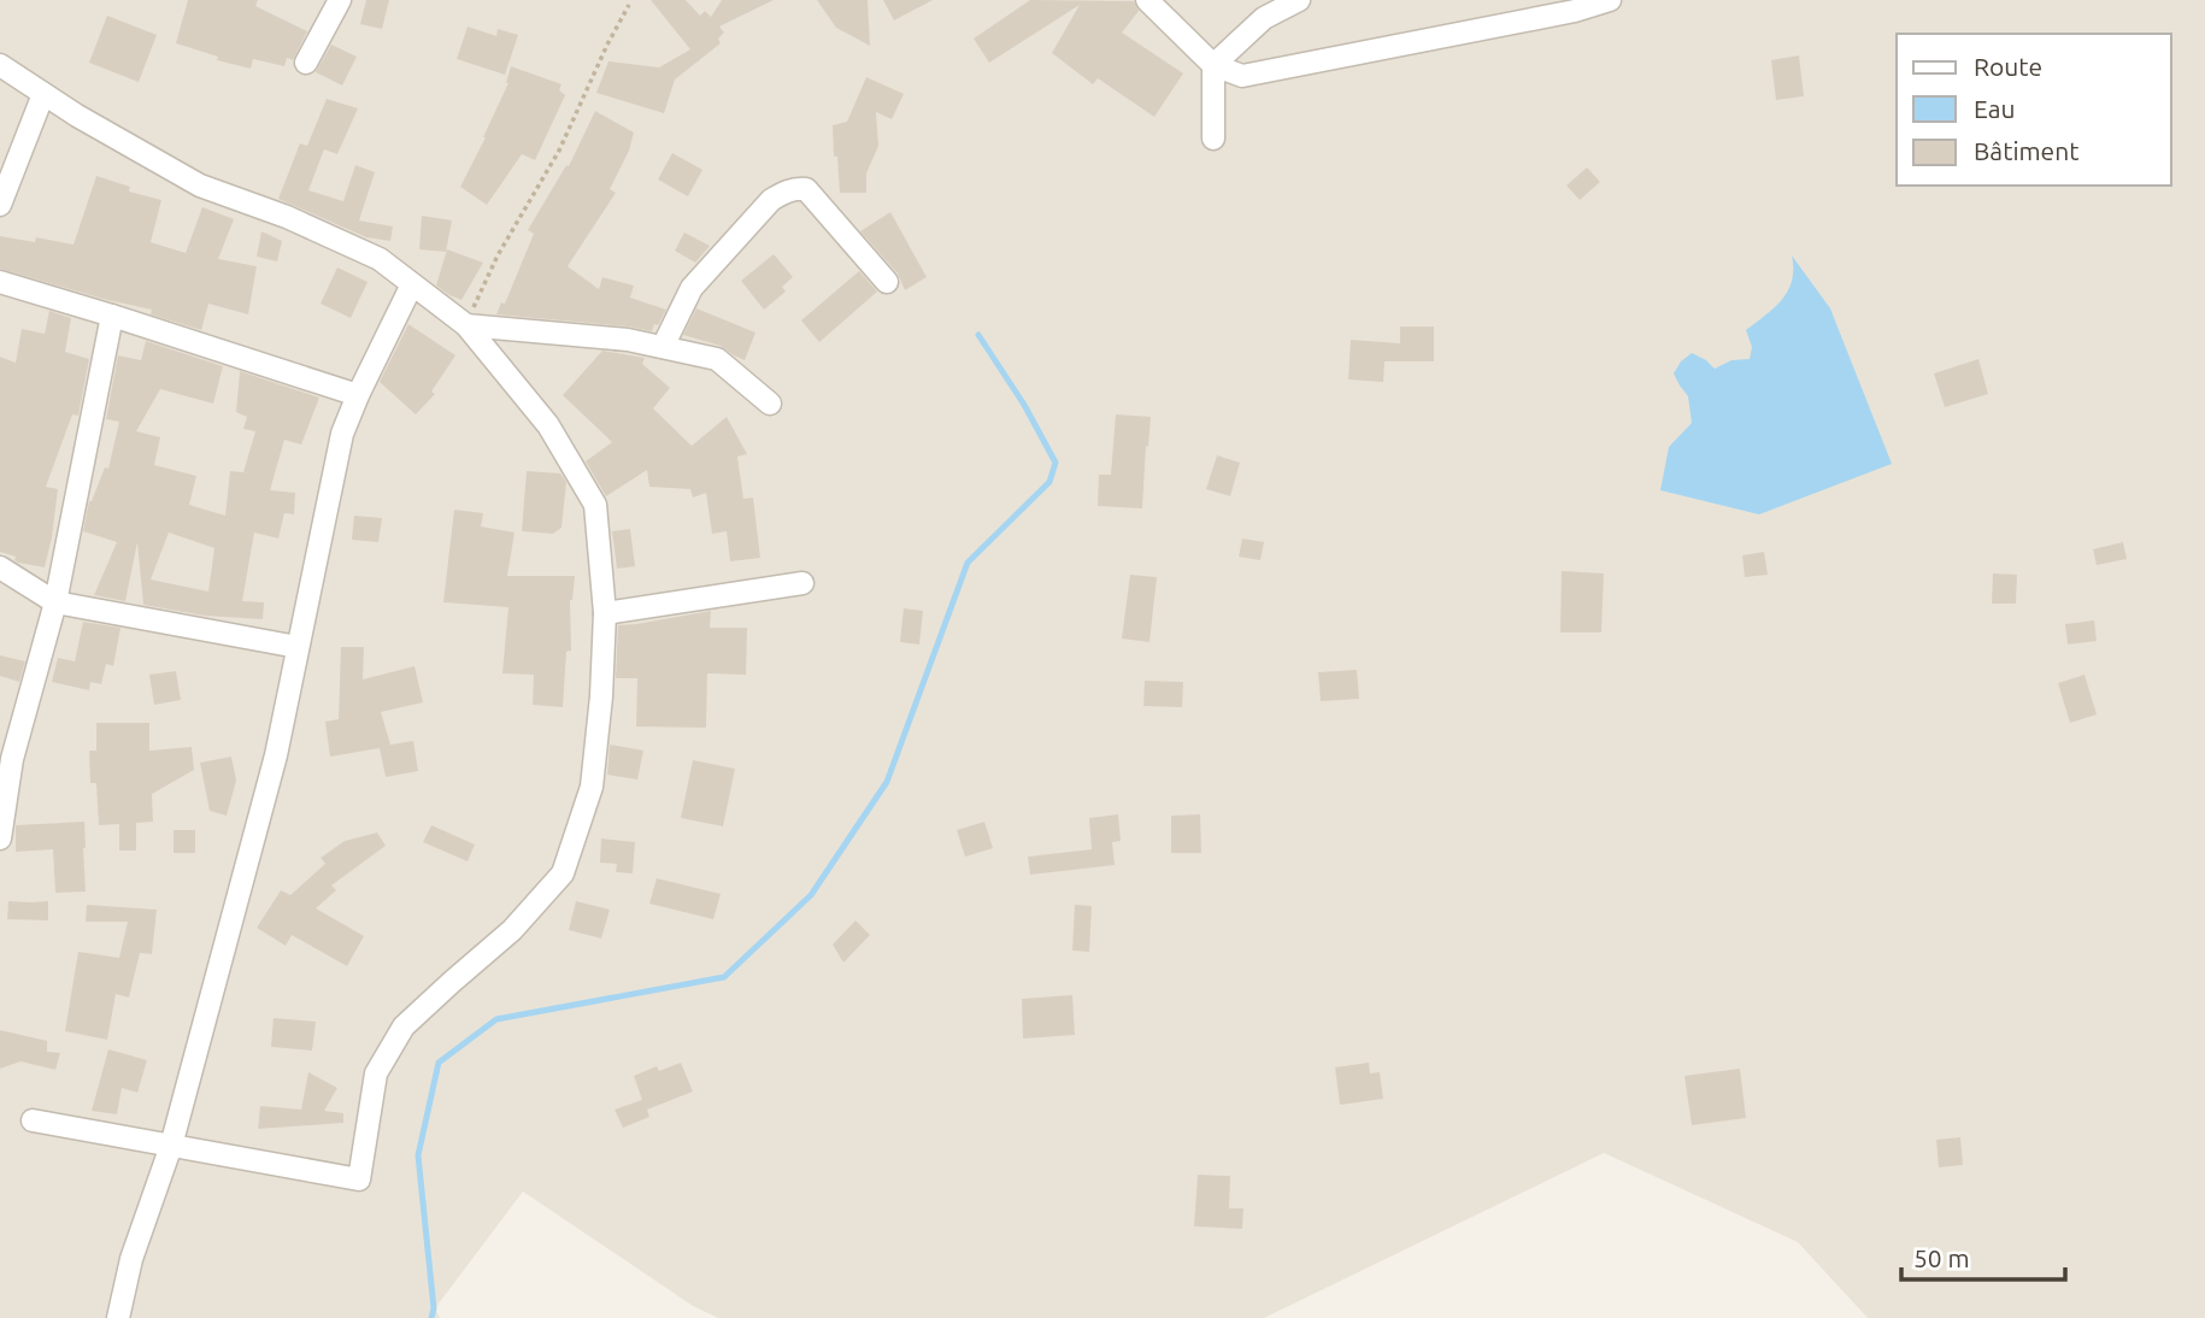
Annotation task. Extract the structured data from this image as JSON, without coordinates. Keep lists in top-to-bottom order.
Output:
{
  "legend": ["Route", "Eau", "Bâtiment"],
  "scale_bar": "50 m"
}
